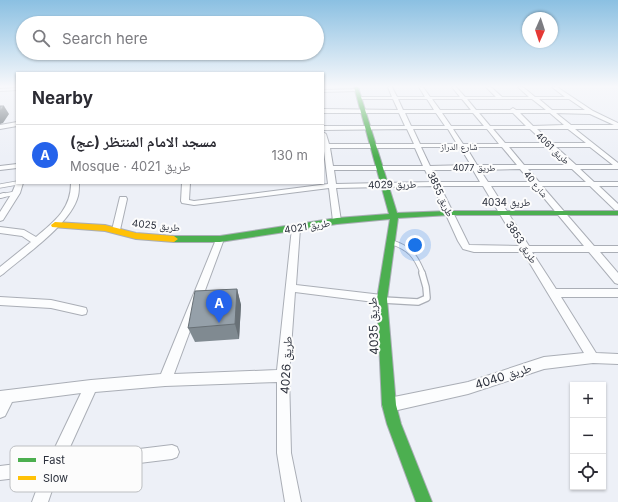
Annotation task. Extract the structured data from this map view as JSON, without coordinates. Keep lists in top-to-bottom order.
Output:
{
  "streets": {
    "street": [
      "شارع الدراز",
      "طريق 4061",
      "طريق 4077",
      "طريق 4029",
      "شارع 40",
      "طريق 3855",
      "طريق 4034",
      "طريق 4025",
      "طريق 4021",
      "طريق 3853",
      "طريق 4035",
      "طريق 4026",
      "طريق 4040"
    ]
  },
  "crossings": [
    ["شارع الدراز", "طريق 4061"],
    ["شارع الدراز", "شارع 40"],
    ["شارع الدراز", "طريق 3855"],
    ["شارع الدراز", "طريق 3853"],
    ["شارع الدراز", "طريق 4035"],
    ["طريق 4061", "طريق 4077"],
    ["طريق 4061", "طريق 4029"],
    ["طريق 4077", "شارع 40"],
    ["طريق 4077", "طريق 3855"],
    ["طريق 4077", "طريق 3853"],
    ["طريق 4077", "طريق 4035"],
    ["طريق 4029", "شارع 40"],
    ["طريق 4029", "طريق 3855"],
    ["طريق 4029", "طريق 3853"],
    ["طريق 4029", "طريق 4035"],
    ["شارع 40", "طريق 4034"],
    ["طريق 3855", "طريق 4034"],
    ["طريق 3855", "طريق 3853"],
    ["طريق 4034", "طريق 4021"],
    ["طريق 4034", "طريق 3853"],
    ["طريق 4034", "طريق 4035"],
    ["طريق 4025", "طريق 4021"],
    ["طريق 4021", "طريق 4035"],
    ["طريق 4021", "طريق 4026"],
    ["طريق 3853", "طريق 4040"],
    ["طريق 4035", "طريق 4040"]
  ],
  "legend": ["Fast", "Slow"],
  "north": "bottom",
  "page": {
    "search": "Search here",
    "heading": "Nearby",
    "list": [
      {
        "mark": "A",
        "name": "مسجد الامام المنتظر (عج)",
        "note": "Mosque · طريق 4021",
        "value": "130 m"
      }
    ],
    "pins": "A",
    "map_buttons": ["+", "−"]
  }
}
